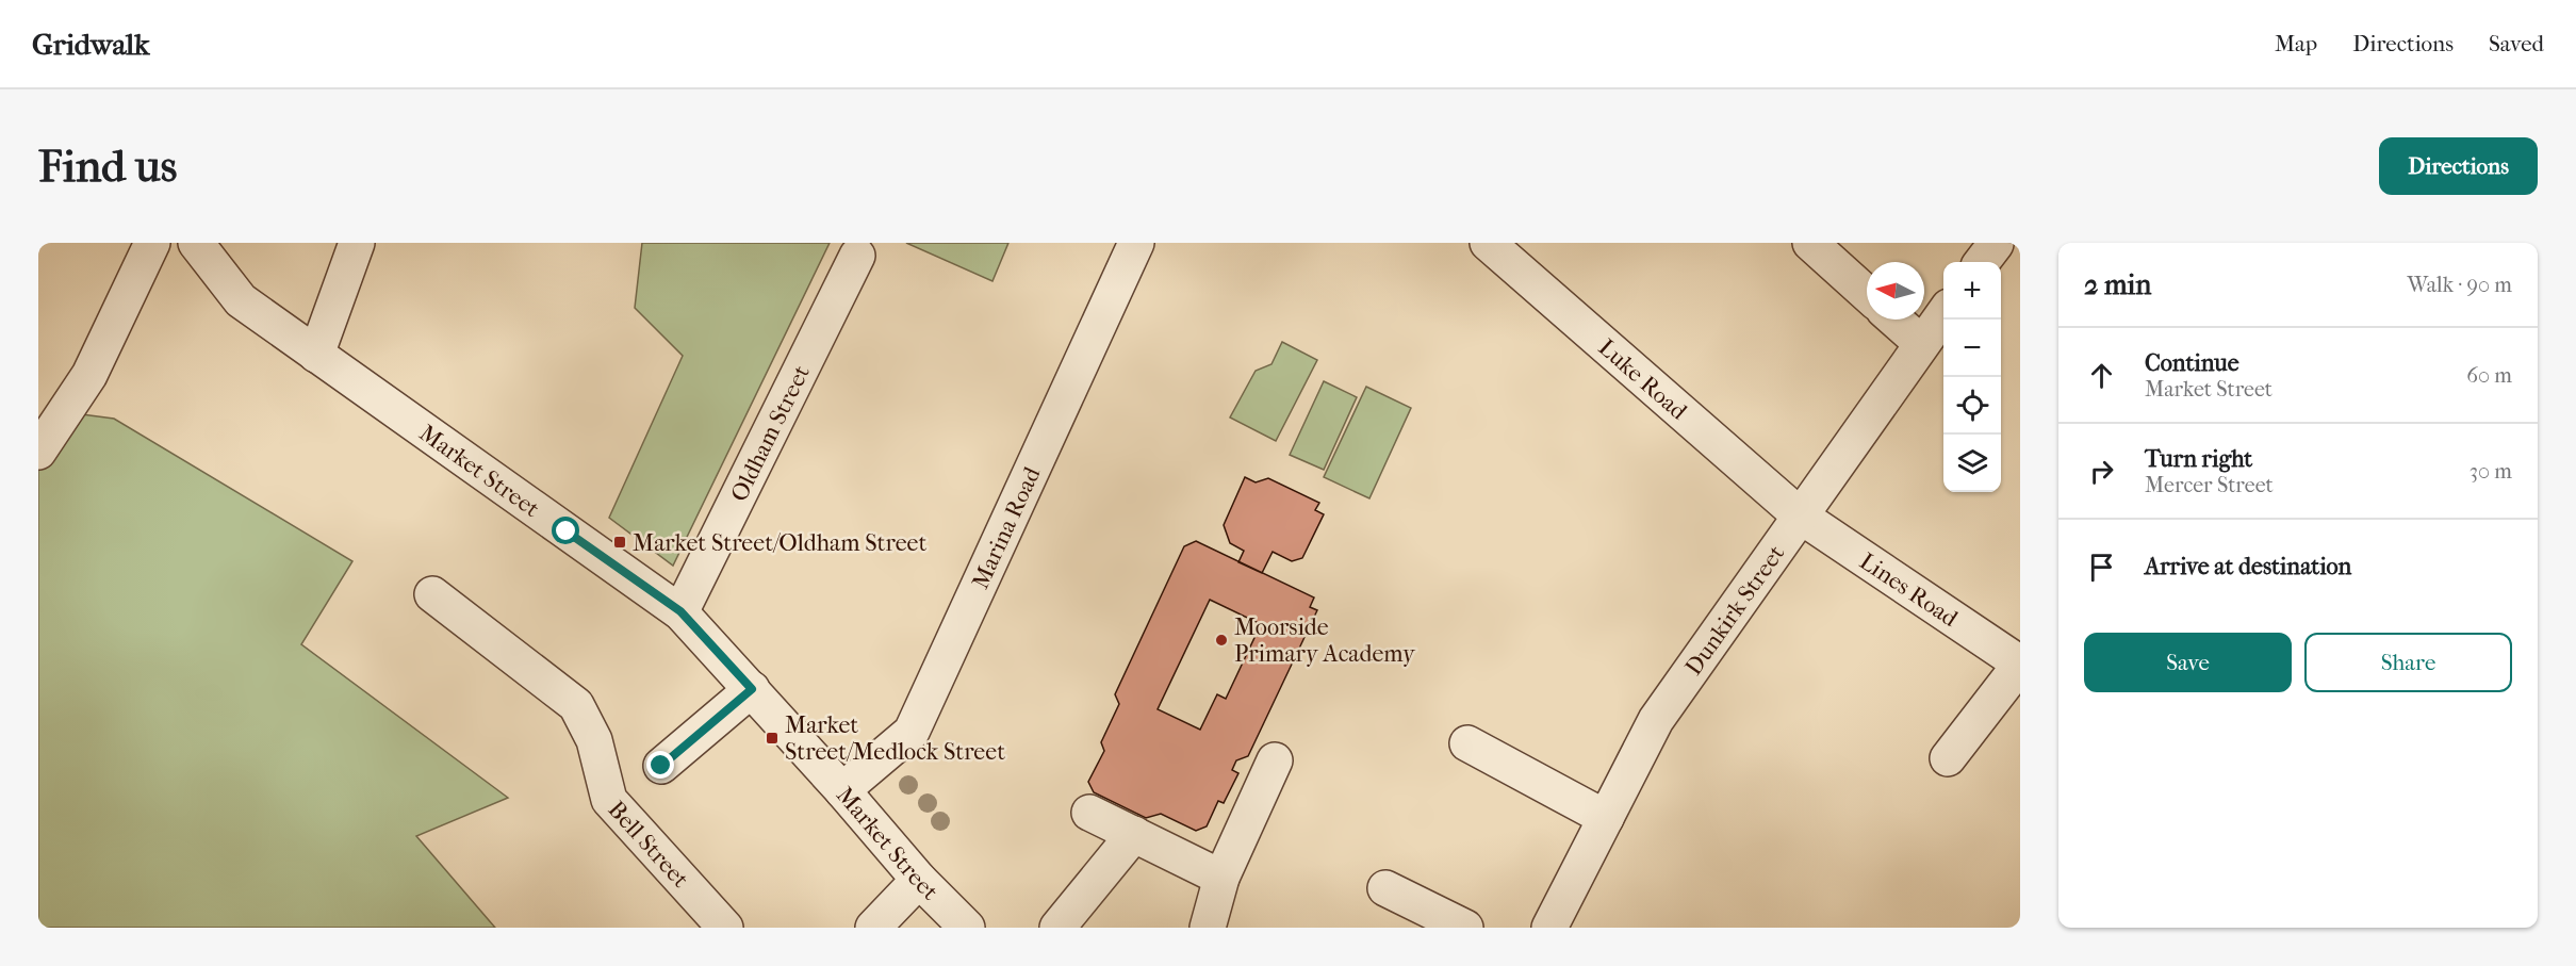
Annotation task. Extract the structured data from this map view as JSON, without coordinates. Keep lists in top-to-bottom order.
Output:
{
  "streets": {
    "street": [
      "Luke Road",
      "Oldham Street",
      "Market Street",
      "Marina Road",
      "Lines Road",
      "Dunkirk Street",
      "Bell Street"
    ]
  },
  "crossings": [
    ["Luke Road", "Lines Road"],
    ["Luke Road", "Dunkirk Street"],
    ["Oldham Street", "Market Street"],
    ["Market Street", "Marina Road"],
    ["Lines Road", "Dunkirk Street"]
  ],
  "places": {
    "transit": ["Market Street/Oldham Street", "Market Street/Medlock Street"],
    "other": ["Moorside Primary Academy"]
  },
  "north": "left",
  "page": {
    "header": "Gridwalk",
    "nav": ["Map", "Directions", "Saved"],
    "buttons": [
      "Directions",
      ["Save", "Share"]
    ],
    "title": "Find us",
    "heading": ["2 min", "Walk · 90 m"],
    "map_buttons": ["+", "−"],
    "list": [
      ["Continue", "Market Street", "60 m"],
      ["Turn right", "Mercer Street", "30 m"],
      "Arrive at destination"
    ]
  }
}
